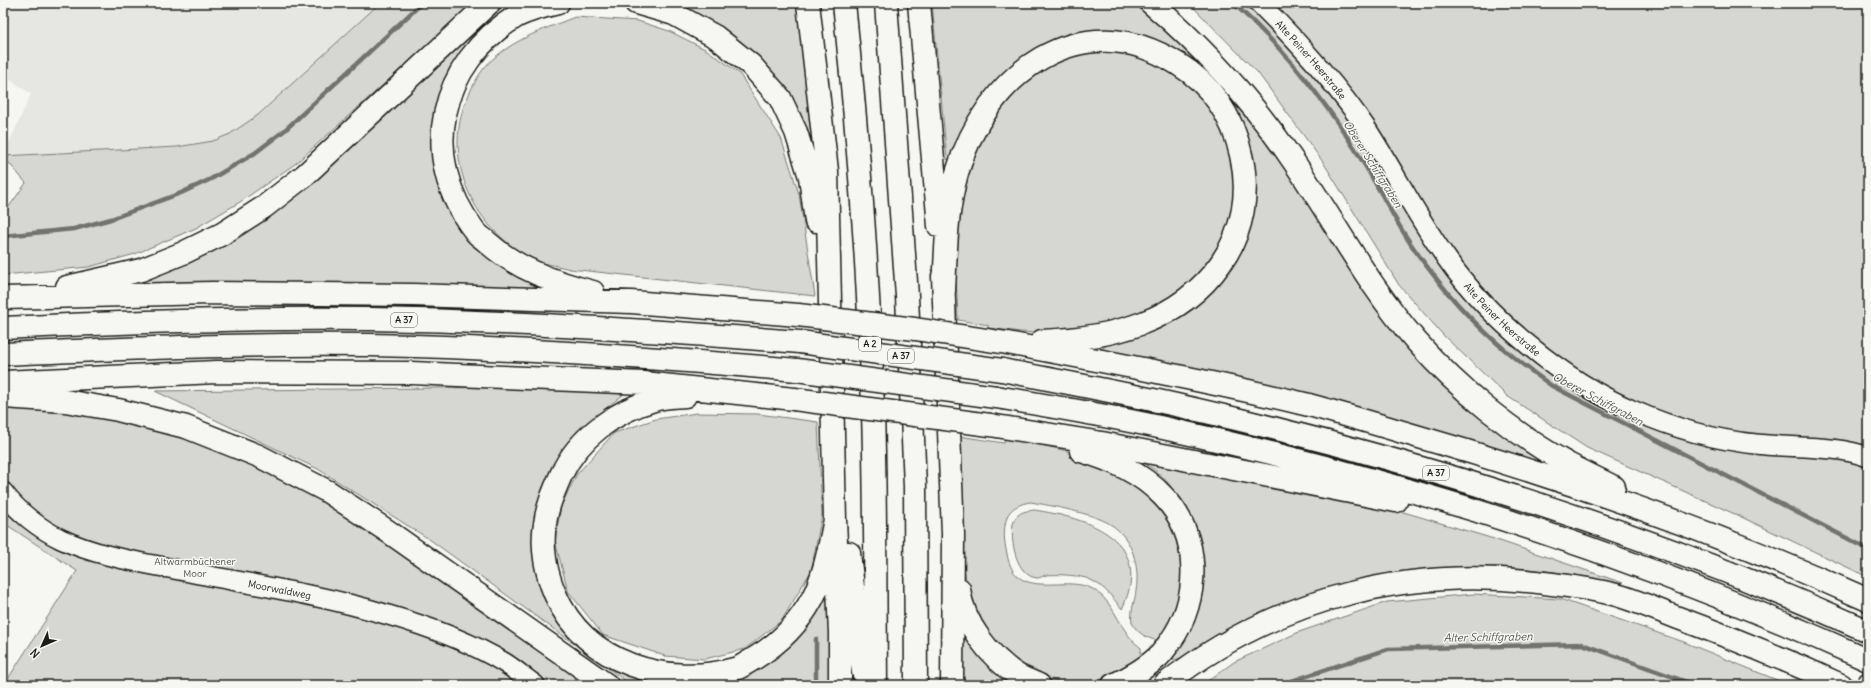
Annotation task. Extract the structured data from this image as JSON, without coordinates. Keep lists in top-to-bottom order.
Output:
{
  "streets": {
    "highway": ["A 37", "A 2"],
    "street": ["Alte Peiner Heerstraße", "Moorwaldweg"]
  },
  "water": ["Oberer Schiffgraben", "Alter Schiffgraben"],
  "parks": ["Altwarmbüchener Moor"],
  "north": "bottom left"
}
